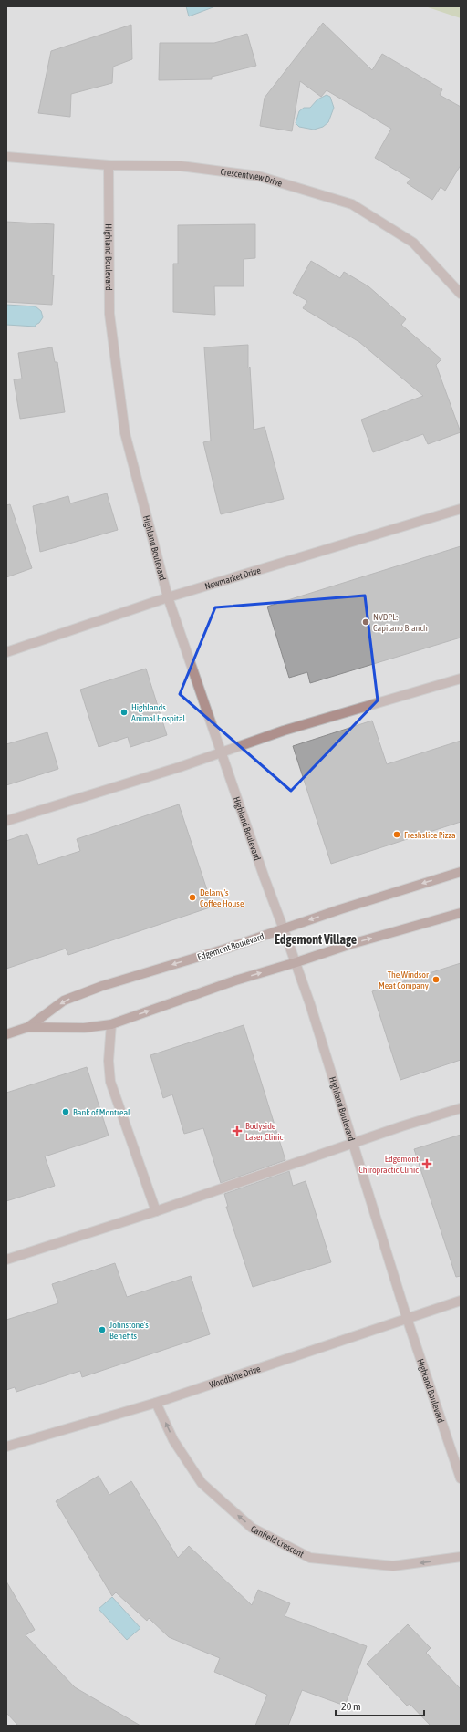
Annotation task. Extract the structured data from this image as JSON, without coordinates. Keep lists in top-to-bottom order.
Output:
{
  "streets": {
    "main road": ["Edgemont Boulevard"],
    "street": [
      "Crescentview Drive",
      "Highland Boulevard",
      "Newmarket Drive",
      "Woodbine Drive",
      "Canfield Crescent"
    ]
  },
  "crossings": [
    ["Crescentview Drive", "Highland Boulevard"],
    ["Highland Boulevard", "Newmarket Drive"],
    ["Highland Boulevard", "Edgemont Boulevard"],
    ["Highland Boulevard", "Woodbine Drive"],
    ["Woodbine Drive", "Canfield Crescent"]
  ],
  "one_way": ["Canfield Crescent"],
  "districts": ["Edgemont Village"],
  "places": {
    "other": [
      "NVDPL: Capilano Branch",
      "Highlands Animal Hospital",
      "Freshslice Pizza",
      "Delany's Coffee House",
      "The Windsor Meat Company",
      "Bank of Montreal",
      "Johnstone's Benefits"
    ],
    "health": ["Bodyside Laser Clinic", "Edgemont Chiropractic Clinic"]
  },
  "scale_bar": "20 m"
}
